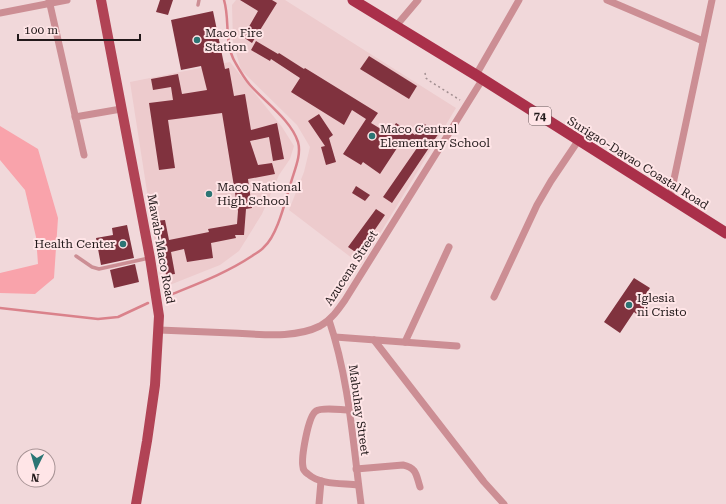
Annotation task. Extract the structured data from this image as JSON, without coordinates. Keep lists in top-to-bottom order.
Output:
{
  "streets": {
    "highway": ["74", "Surigao-Davao Coastal Road"],
    "main road": ["Mawab-Maco Road"],
    "street": ["Azucena Street", "Mabuhay Street"]
  },
  "crossings": [
    ["Surigao-Davao Coastal Road", "Azucena Street"],
    ["Mawab-Maco Road", "Azucena Street"],
    ["Azucena Street", "Mabuhay Street"]
  ],
  "places": [
    "Maco Fire Station",
    "Maco Central Elementary School",
    "Maco National High School",
    "Health Center",
    "Iglesia ni Cristo"
  ],
  "scale_bar": "100 m",
  "north": "bottom"
}
